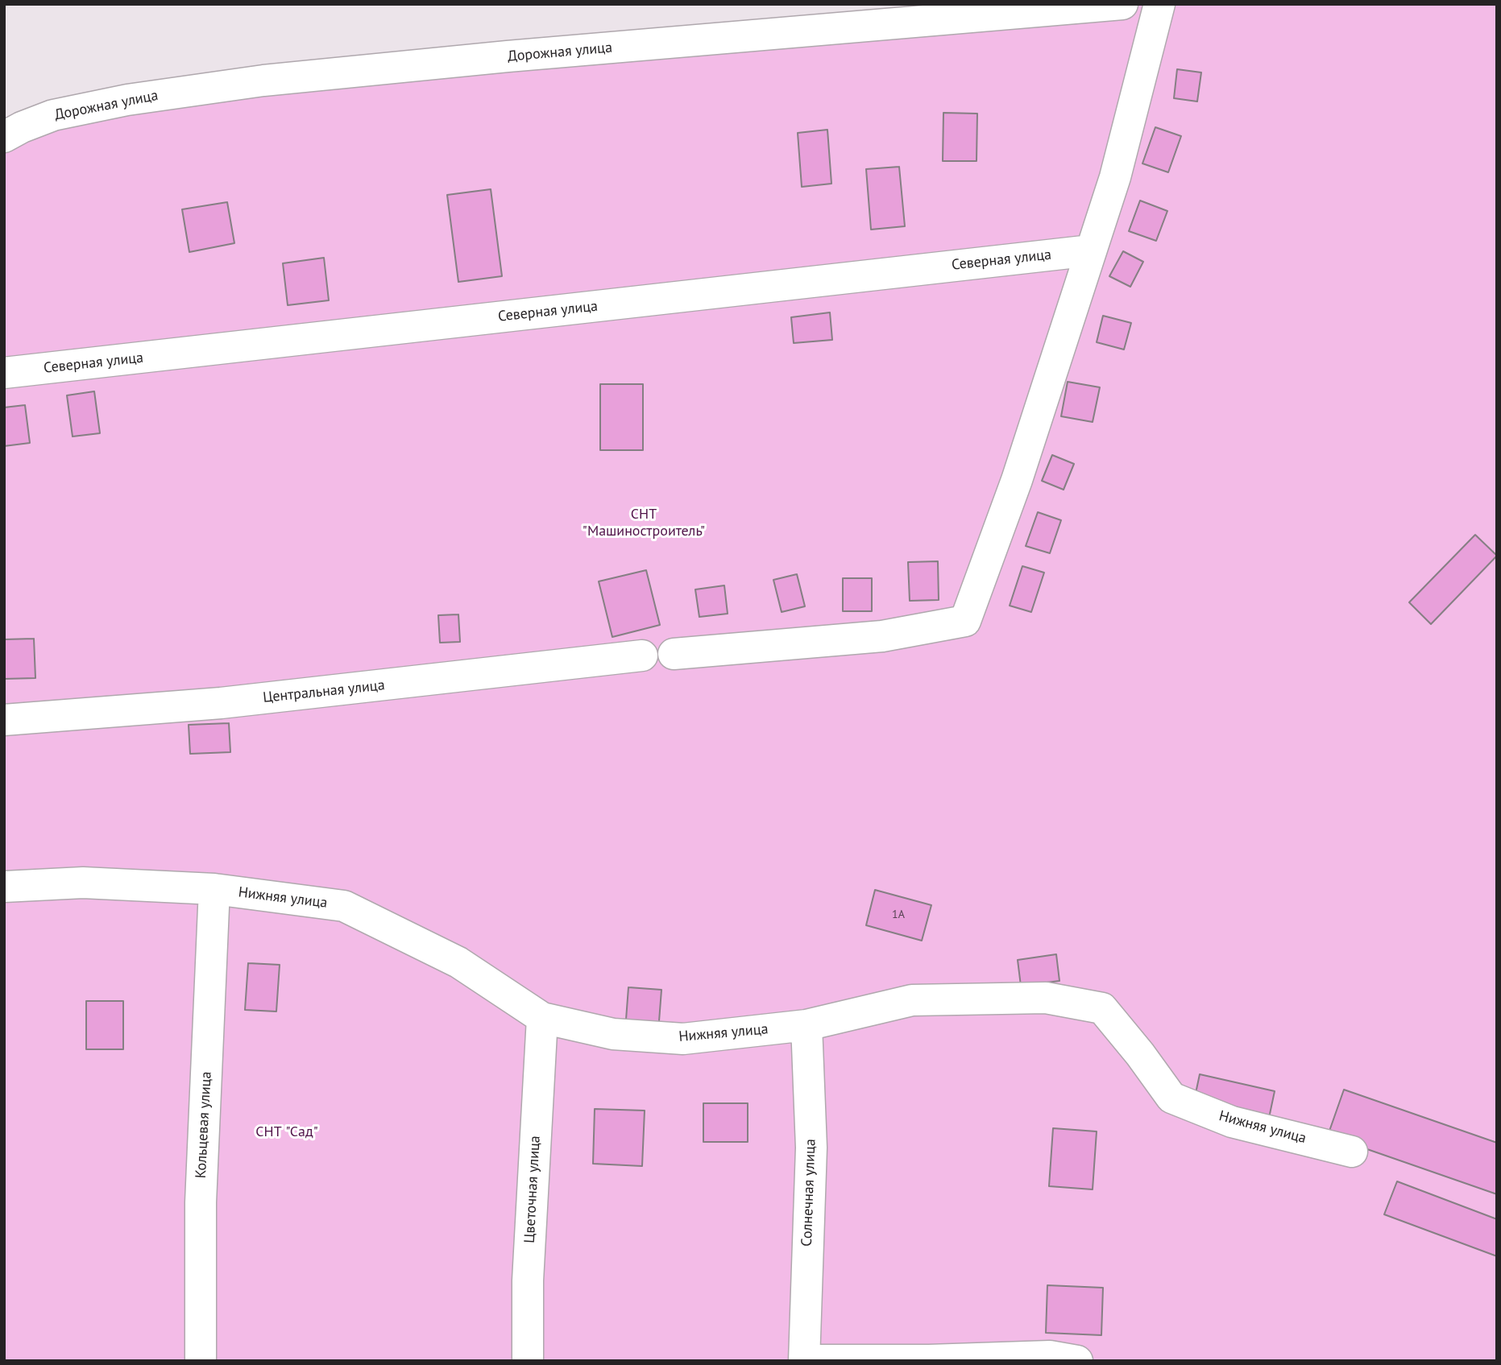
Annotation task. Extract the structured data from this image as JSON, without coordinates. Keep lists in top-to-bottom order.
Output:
{
  "streets": {
    "street": [
      "Дорожная улица",
      "Северная улица",
      "Центральная улица",
      "Нижняя улица",
      "Кольцевая улица",
      "Цветочная улица",
      "Солнечная улица"
    ]
  },
  "crossings": [
    ["Нижняя улица", "Кольцевая улица"],
    ["Нижняя улица", "Цветочная улица"],
    ["Нижняя улица", "Солнечная улица"]
  ],
  "parks": ["СНТ \"Машиностроитель\"", "СНТ \"Сад\""],
  "house_numbers": ["1А"]
}
